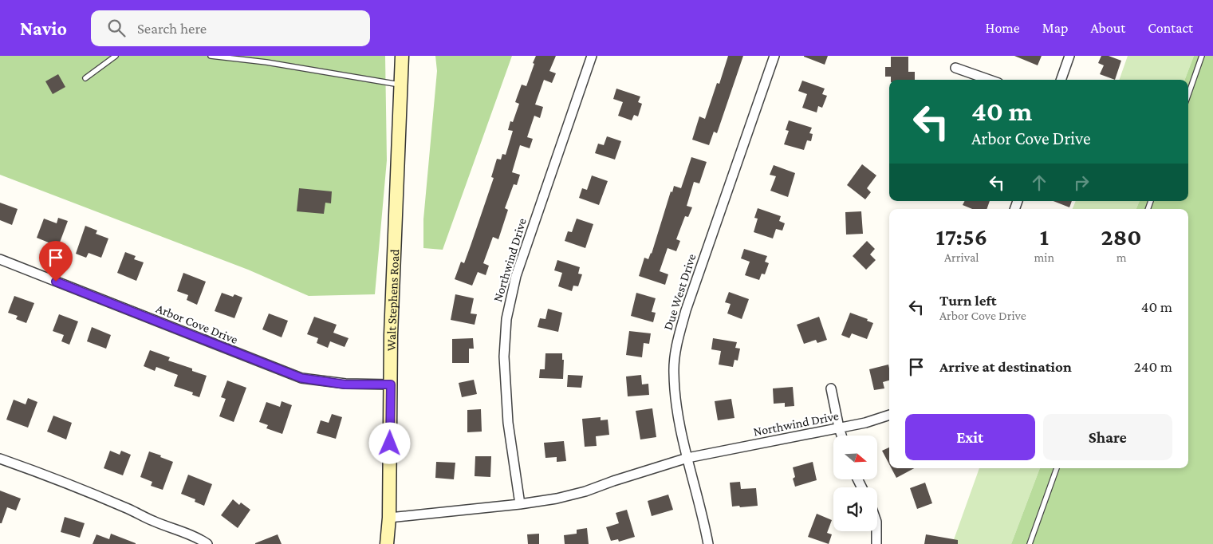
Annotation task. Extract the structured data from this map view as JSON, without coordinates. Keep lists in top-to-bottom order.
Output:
{
  "streets": {
    "street": [
      "Northwind Drive",
      "Due West Drive",
      "Walt Stephens Road",
      "Arbor Cove Drive"
    ]
  },
  "crossings": [
    ["Northwind Drive", "Due West Drive"],
    ["Northwind Drive", "Walt Stephens Road"],
    ["Walt Stephens Road", "Arbor Cove Drive"]
  ],
  "north": "right",
  "page": {
    "header": "Navio",
    "search": "Search here",
    "nav": [
      "Home",
      "Map",
      "About",
      "Contact"
    ],
    "turn": ["40 m", "Arbor Cove Drive"],
    "eta": [
      "17:56",
      "Arrival",
      "1",
      "min",
      "280",
      "m"
    ],
    "list": [
      {
        "name": "Turn left",
        "note": "Arbor Cove Drive",
        "value": "40 m"
      },
      {
        "name": "Arrive at destination",
        "value": "240 m"
      }
    ],
    "buttons": ["Exit", "Share"]
  }
}
